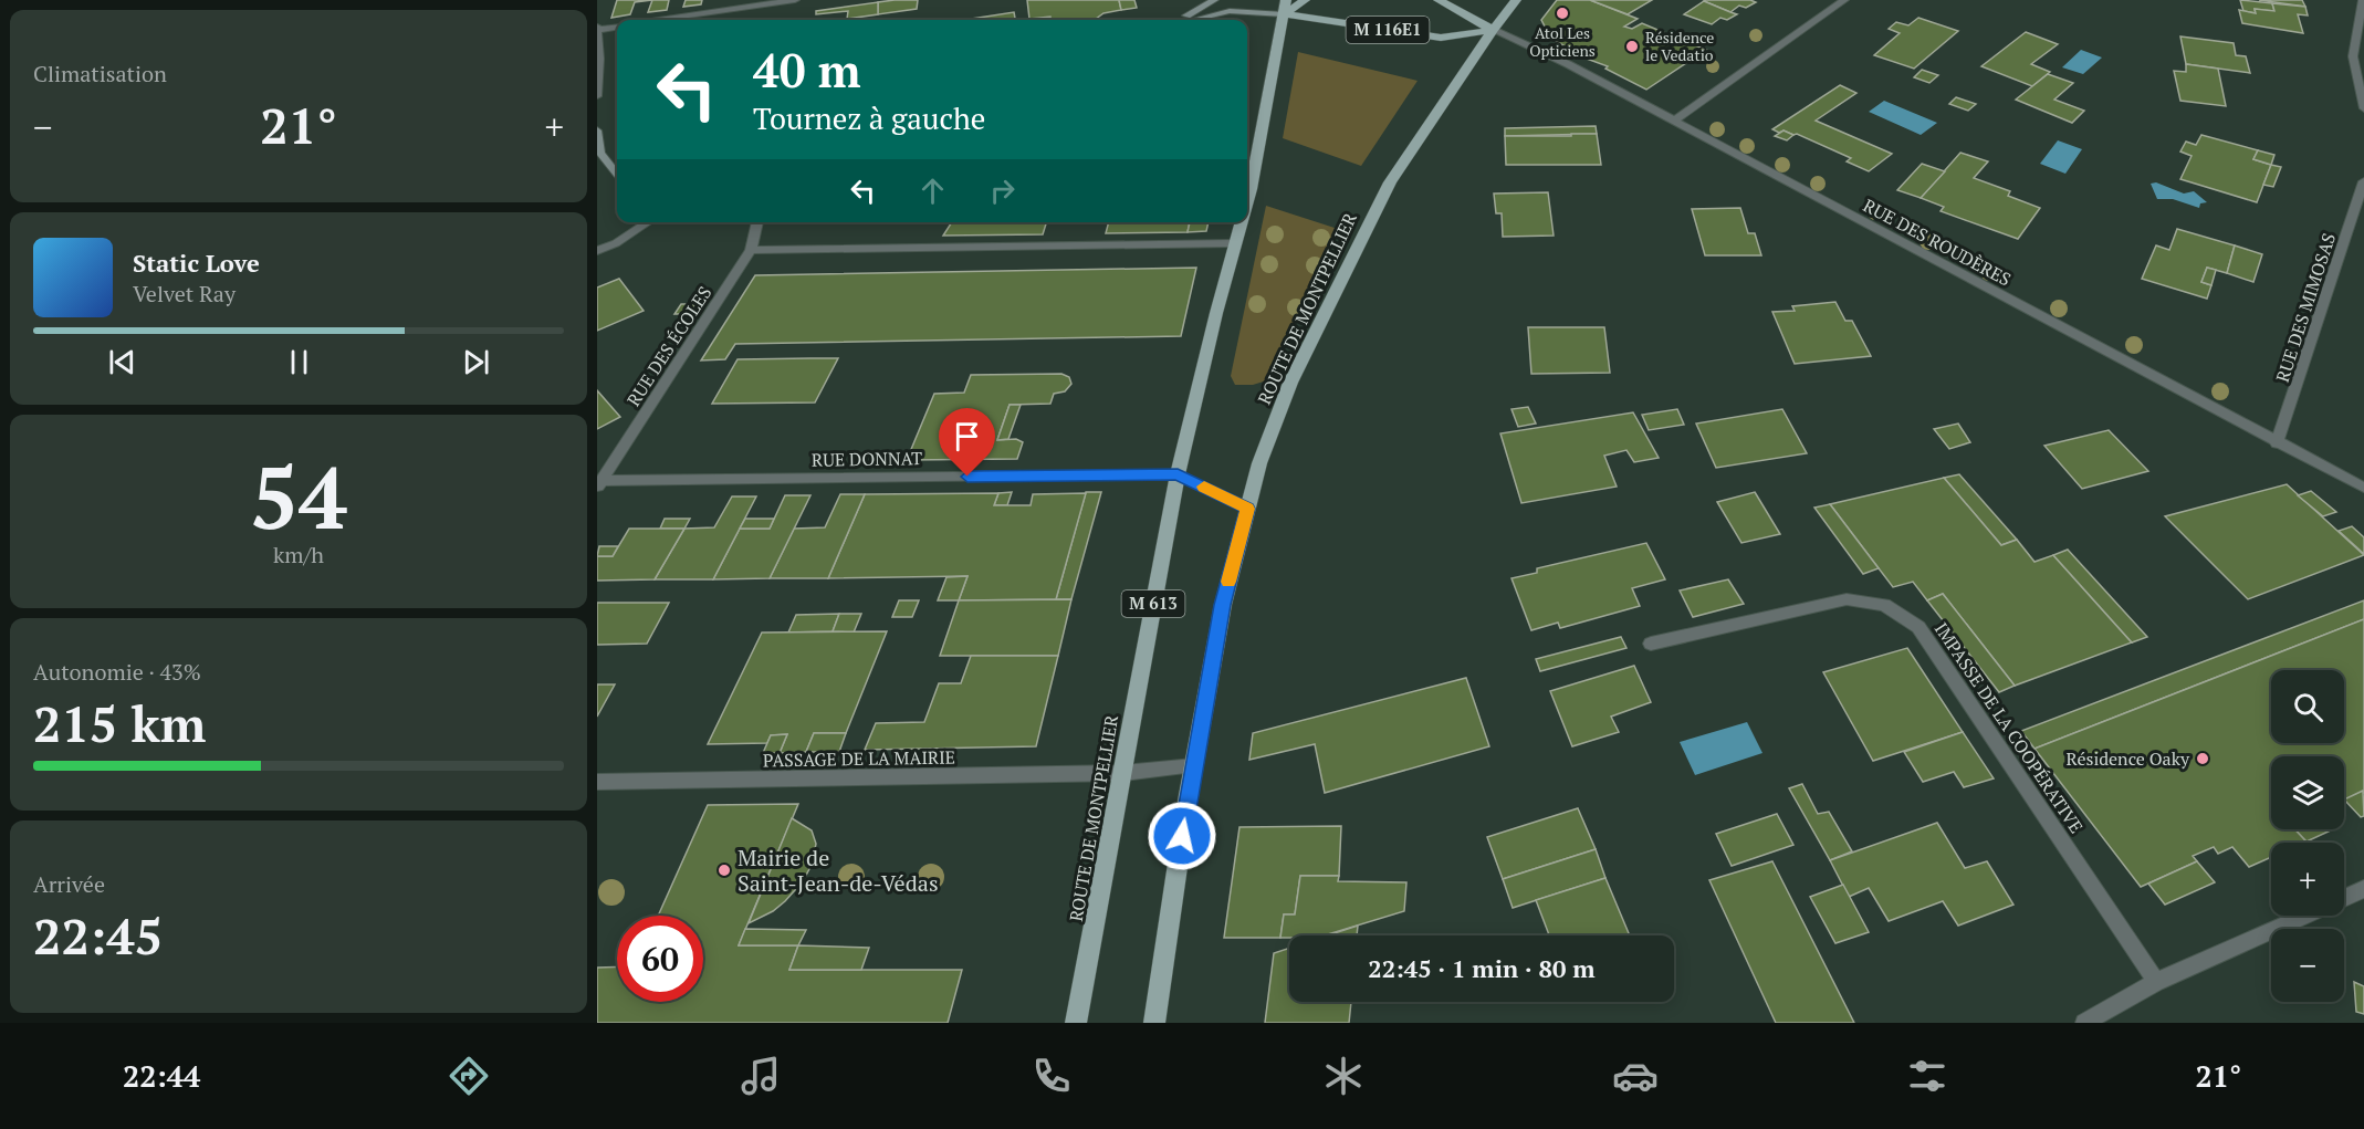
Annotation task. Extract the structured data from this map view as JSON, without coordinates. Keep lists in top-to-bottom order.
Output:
{
  "streets": {
    "main road": ["M 116E1", "ROUTE DE MONTPELLIER", "M 613"],
    "street": [
      "RUE DES ROUDÈRES",
      "RUE DES MIMOSAS",
      "RUE DES ÉCOLES",
      "RUE DONNAT",
      "IMPASSE DE LA COOPÉRATIVE",
      "PASSAGE DE LA MAIRIE"
    ]
  },
  "crossings": [
    ["M 116E1", "RUE DES ROUDÈRES"],
    ["M 116E1", "ROUTE DE MONTPELLIER"],
    ["RUE DES ROUDÈRES", "RUE DES MIMOSAS"],
    ["RUE DES ROUDÈRES", "ROUTE DE MONTPELLIER"],
    ["ROUTE DE MONTPELLIER", "RUE DONNAT"],
    ["ROUTE DE MONTPELLIER", "PASSAGE DE LA MAIRIE"],
    ["RUE DES ÉCOLES", "RUE DONNAT"]
  ],
  "places": [
    "Atol Les Opticiens",
    "Résidence le Vedatio",
    "Résidence Oaky",
    "Mairie de Saint-Jean-de-Védas"
  ],
  "page": {
    "tile": [
      "Climatisation",
      ["54", "km/h"],
      ["Autonomie · 43%", "215 km"],
      ["Arrivée", "22:45"]
    ],
    "turn": ["40 m", "Tournez à gauche"],
    "heat": ["−", "21°", "+"],
    "song": ["Static Love", "Velvet Ray"],
    "map_buttons": ["+", "−"],
    "limit": "60",
    "trip": "22:45 · 1 min · 80 m",
    "tabs": ["22:44", "21°"]
  }
}
